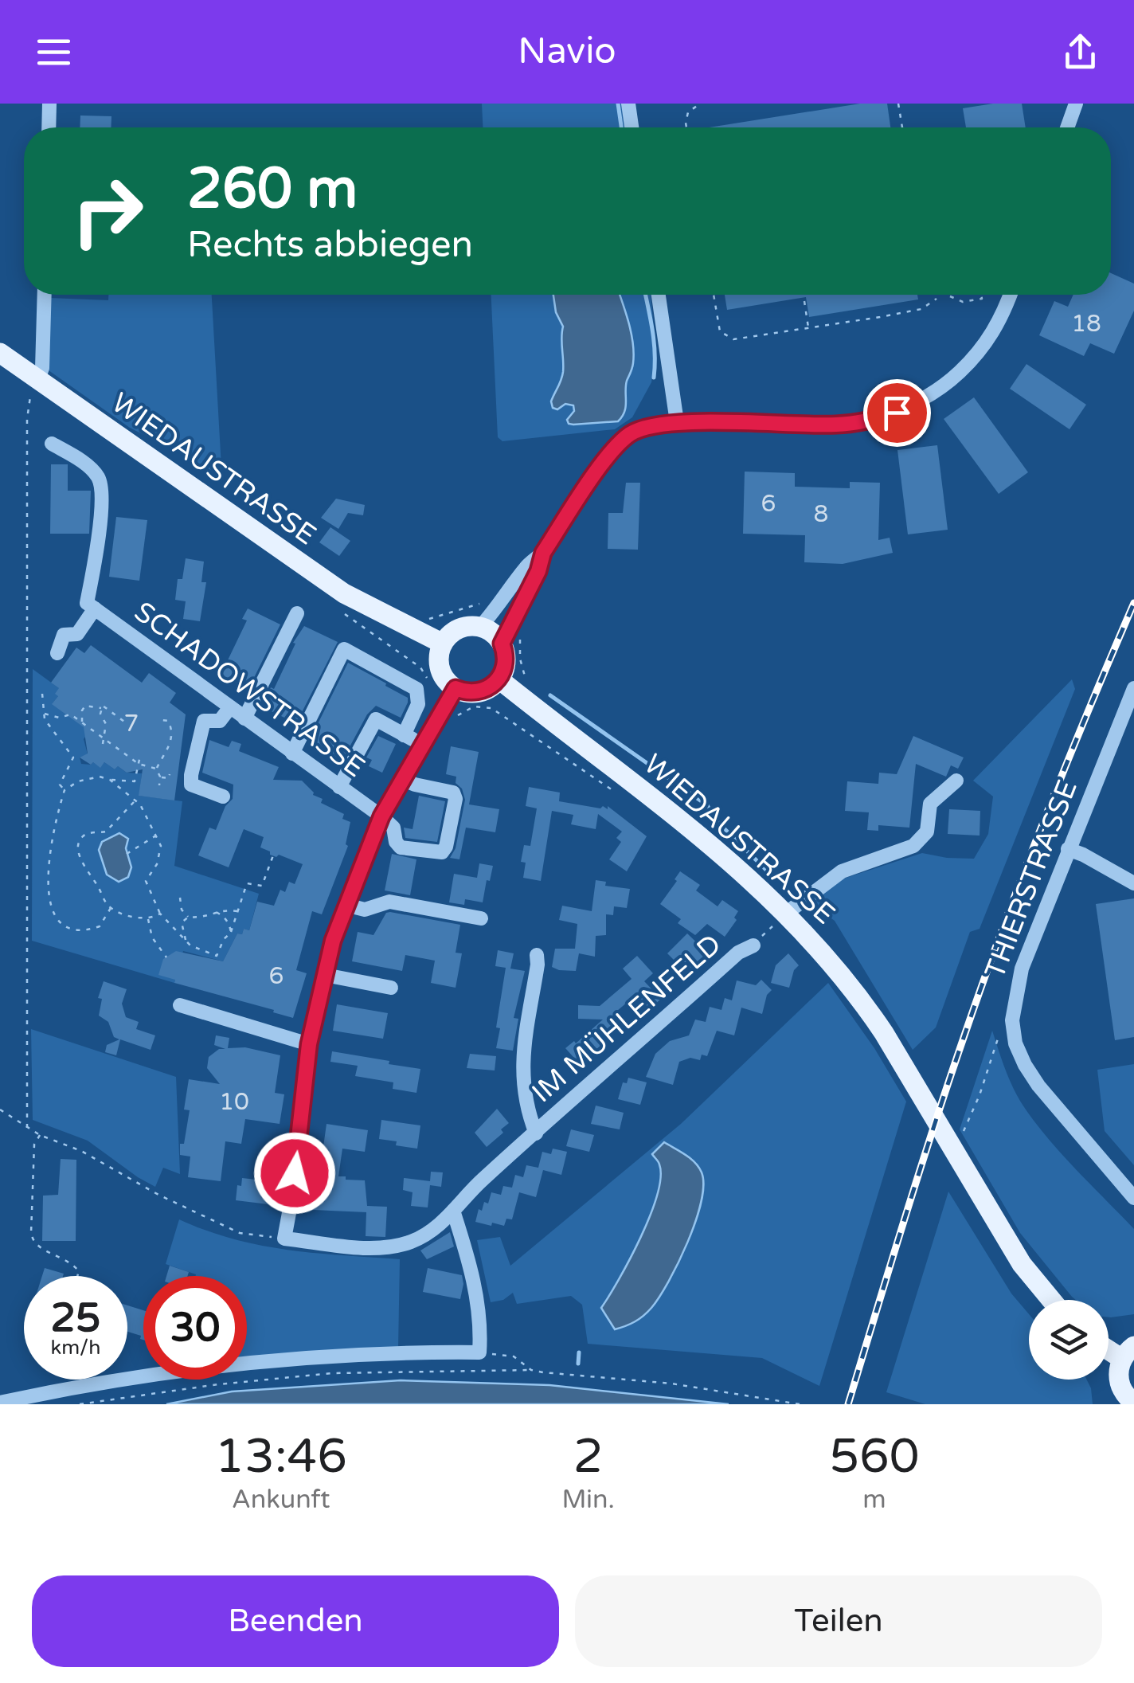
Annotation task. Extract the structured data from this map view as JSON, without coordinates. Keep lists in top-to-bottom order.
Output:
{
  "streets": {
    "main road": ["WIEDAUSTRASSE"],
    "street": ["SCHADOWSTRASSE", "THIERSTRASSE", "IM MÜHLENFELD"]
  },
  "house_numbers": [
    "18",
    "6",
    "8",
    "7",
    "6",
    "10"
  ],
  "page": {
    "header": "Navio",
    "turn": ["260 m", "Rechts abbiegen"],
    "speed": "25 km/h",
    "limit": "30",
    "eta": [
      "13:46",
      "Ankunft",
      "2",
      "Min.",
      "560",
      "m"
    ],
    "buttons": ["Beenden", "Teilen"]
  }
}
